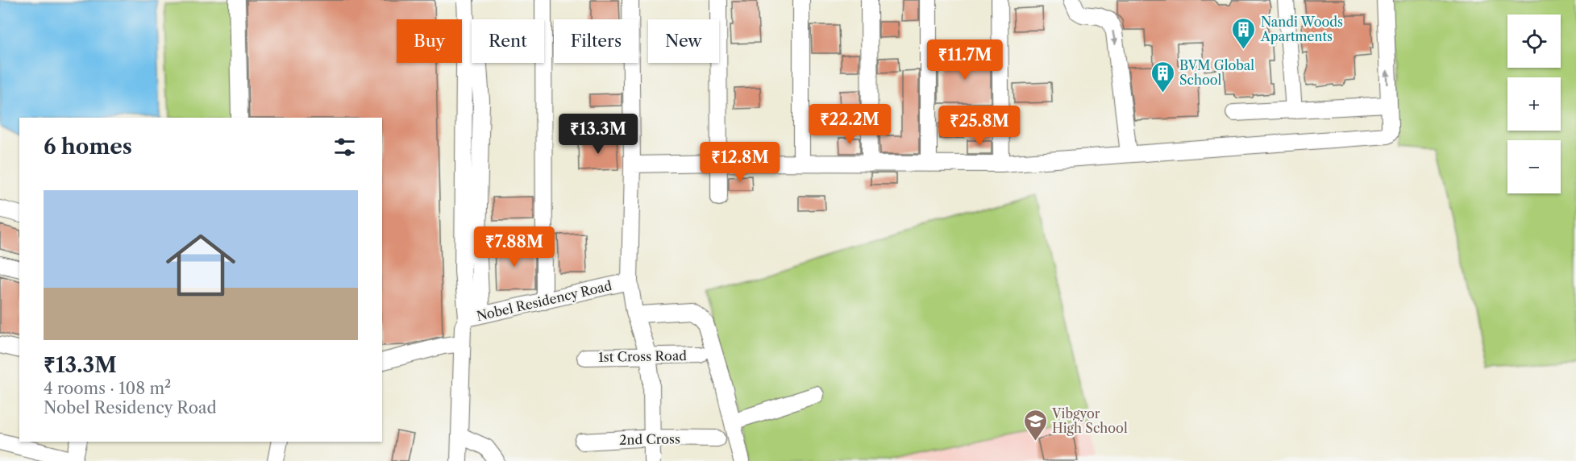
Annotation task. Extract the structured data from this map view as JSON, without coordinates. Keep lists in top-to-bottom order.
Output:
{
  "streets": {
    "street": ["Nobel Residency Road", "1st Cross Road", "2nd Cross"]
  },
  "places": {
    "building": ["Nandi Woods Apartments", "BVM Global School"],
    "school or university": ["Vibgyor High School"]
  },
  "page": {
    "map_buttons": ["+", "−"],
    "chip": [
      "Buy",
      "Rent",
      "Filters",
      "New"
    ],
    "price": [
      "₹11.7M",
      "₹22.2M",
      "₹25.8M",
      "₹13.3M",
      "₹12.8M",
      "₹7.88M"
    ],
    "heading": "6 homes",
    "list": [
      {
        "name": "₹13.3M",
        "note": "4 rooms · 108 m² · Nobel Residency Road"
      }
    ]
  }
}
